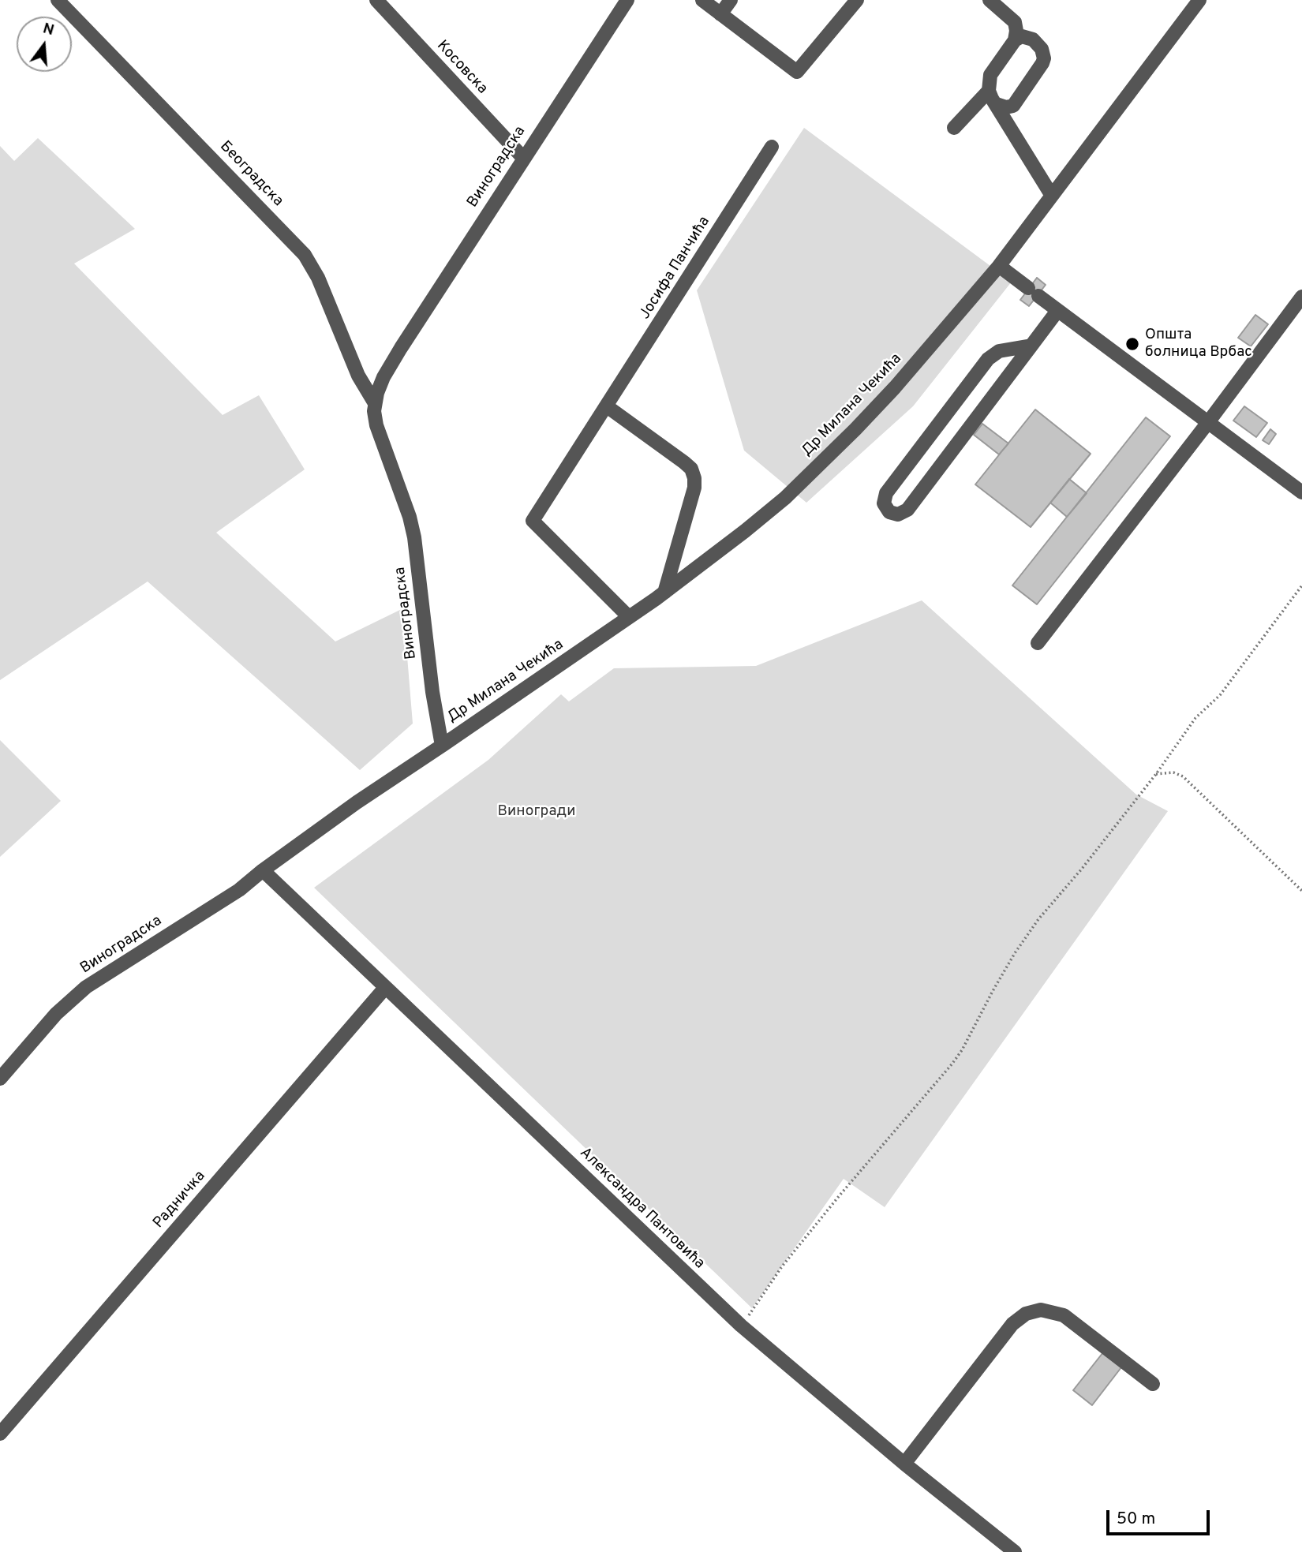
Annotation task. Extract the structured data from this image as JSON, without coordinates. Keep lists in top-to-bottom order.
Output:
{
  "streets": {
    "street": [
      "Косовска",
      "Виноградска",
      "Београдска",
      "Јосифа Панчића",
      "Др Милана Чекића",
      "Радничка",
      "Александра Пантовића"
    ]
  },
  "crossings": [
    ["Косовска", "Виноградска"],
    ["Виноградска", "Београдска"],
    ["Виноградска", "Др Милана Чекића"],
    ["Виноградска", "Александра Пантовића"],
    ["Јосифа Панчића", "Др Милана Чекића"],
    ["Радничка", "Александра Пантовића"]
  ],
  "parks": ["Виногради"],
  "places": ["Општа болница Врбас"],
  "scale_bar": "50 m",
  "north": "top"
}
